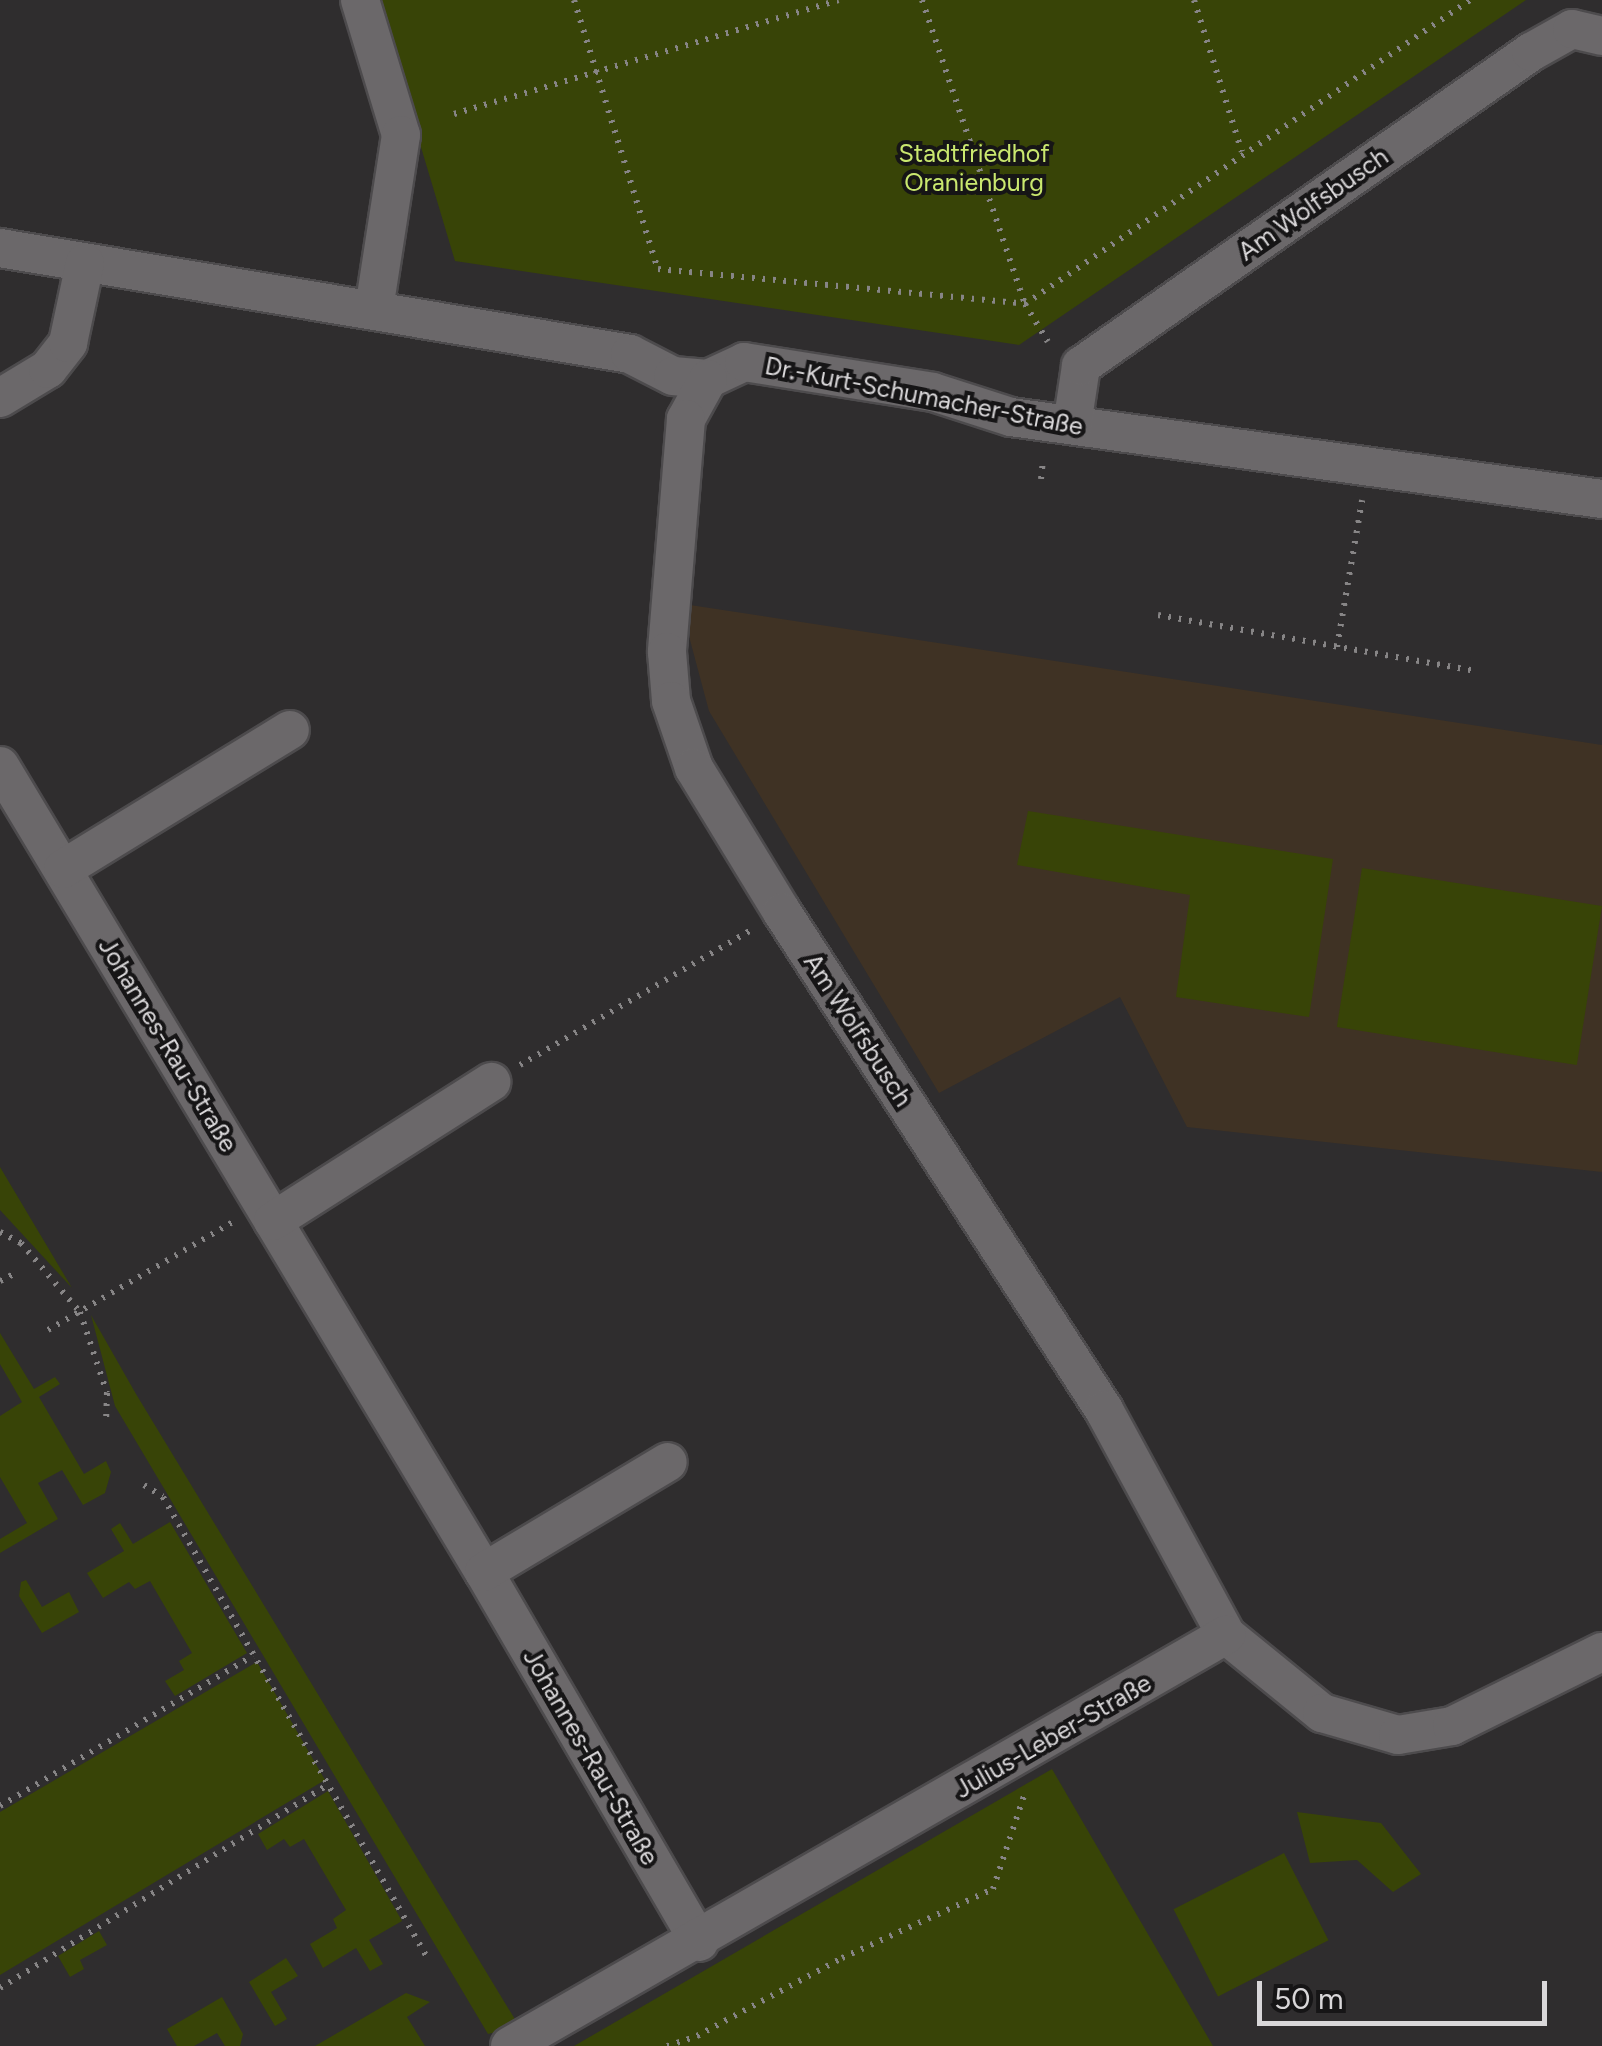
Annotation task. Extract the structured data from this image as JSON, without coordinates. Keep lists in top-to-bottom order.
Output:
{
  "streets": {
    "street": [
      "Am Wolfsbusch",
      "Dr.-Kurt-Schumacher-Straße",
      "Johannes-Rau-Straße",
      "Julius-Leber-Straße"
    ]
  },
  "crossings": [
    ["Am Wolfsbusch", "Dr.-Kurt-Schumacher-Straße"],
    ["Am Wolfsbusch", "Julius-Leber-Straße"],
    ["Johannes-Rau-Straße", "Julius-Leber-Straße"]
  ],
  "parks": ["Stadtfriedhof Oranienburg"],
  "scale_bar": "50 m"
}
